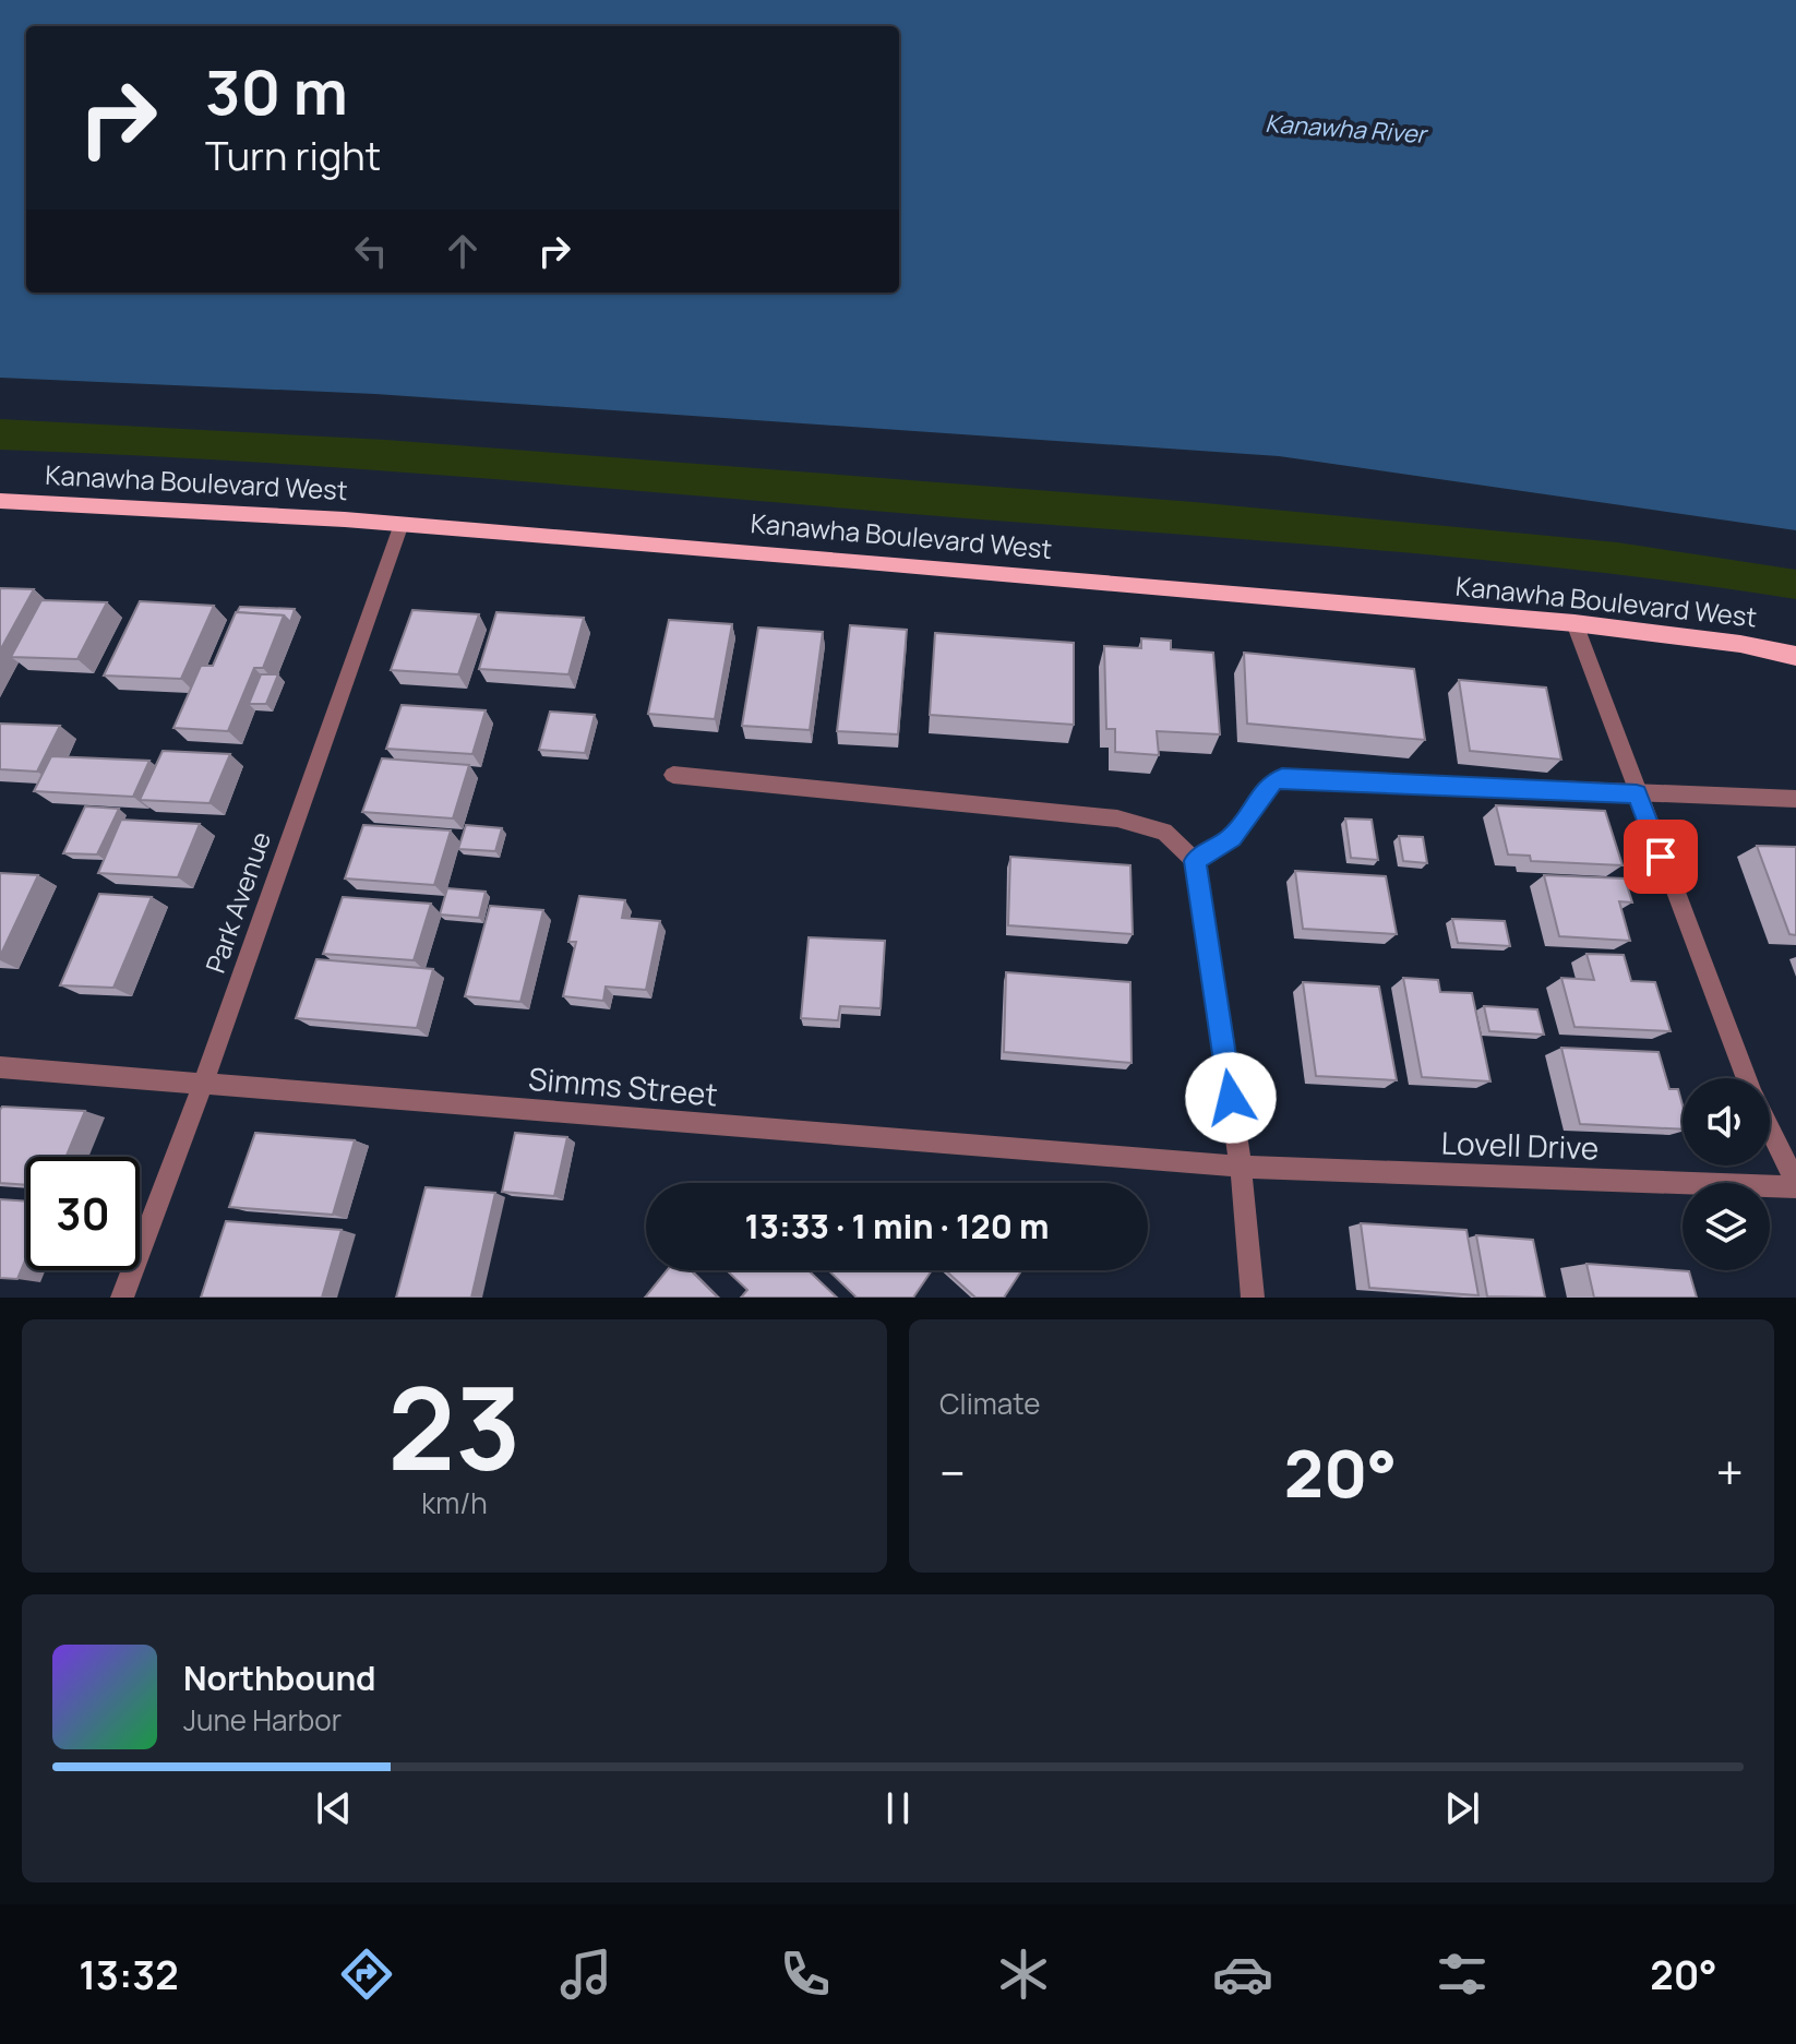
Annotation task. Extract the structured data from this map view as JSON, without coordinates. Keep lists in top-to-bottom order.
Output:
{
  "streets": {
    "main road": ["Kanawha Boulevard West"],
    "street": ["Park Avenue", "Simms Street", "Lovell Drive"]
  },
  "crossings": [
    ["Kanawha Boulevard West", "Park Avenue"],
    ["Kanawha Boulevard West", "Lovell Drive"],
    ["Park Avenue", "Simms Street"],
    ["Simms Street", "Lovell Drive"]
  ],
  "water": ["Kanawha River"],
  "page": {
    "turn": ["30 m", "Turn right"],
    "limit": "30",
    "trip": "13:33 · 1 min · 120 m",
    "tile": [
      ["23", "km/h"],
      "Climate"
    ],
    "heat": ["−", "20°", "+"],
    "song": ["Northbound", "June Harbor"],
    "tabs": ["13:32", "20°"]
  }
}
